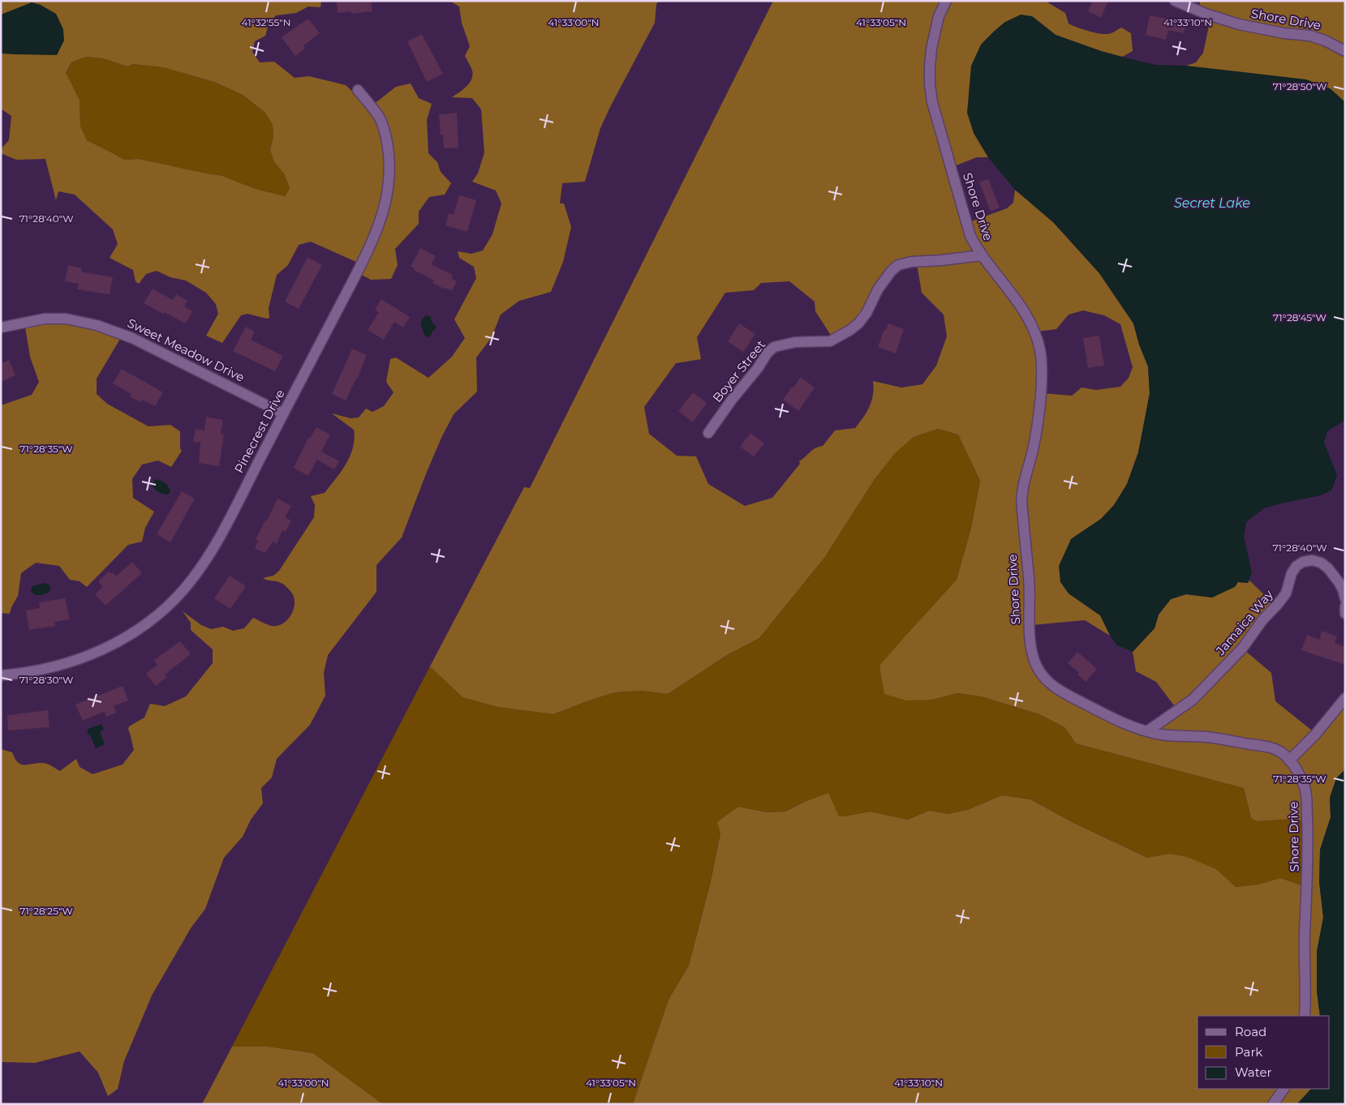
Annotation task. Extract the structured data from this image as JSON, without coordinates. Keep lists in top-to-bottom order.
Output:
{
  "streets": {
    "street": [
      "Shore Drive",
      "Sweet Meadow Drive",
      "Boyer Street",
      "Pinecrest Drive",
      "Jamaica Way"
    ]
  },
  "crossings": [
    ["Shore Drive", "Boyer Street"],
    ["Shore Drive", "Jamaica Way"],
    ["Sweet Meadow Drive", "Pinecrest Drive"]
  ],
  "water": ["Secret Lake"],
  "legend": ["Road", "Park", "Water"],
  "coordinates": [
    "41°32'55\"N",
    "41°33'00\"N",
    "41°33'05\"N",
    "41°33'10\"N",
    "71°28'50\"W",
    "71°28'40\"W",
    "71°28'45\"W",
    "71°28'35\"W",
    "71°28'30\"W",
    "71°28'25\"W"
  ]
}
